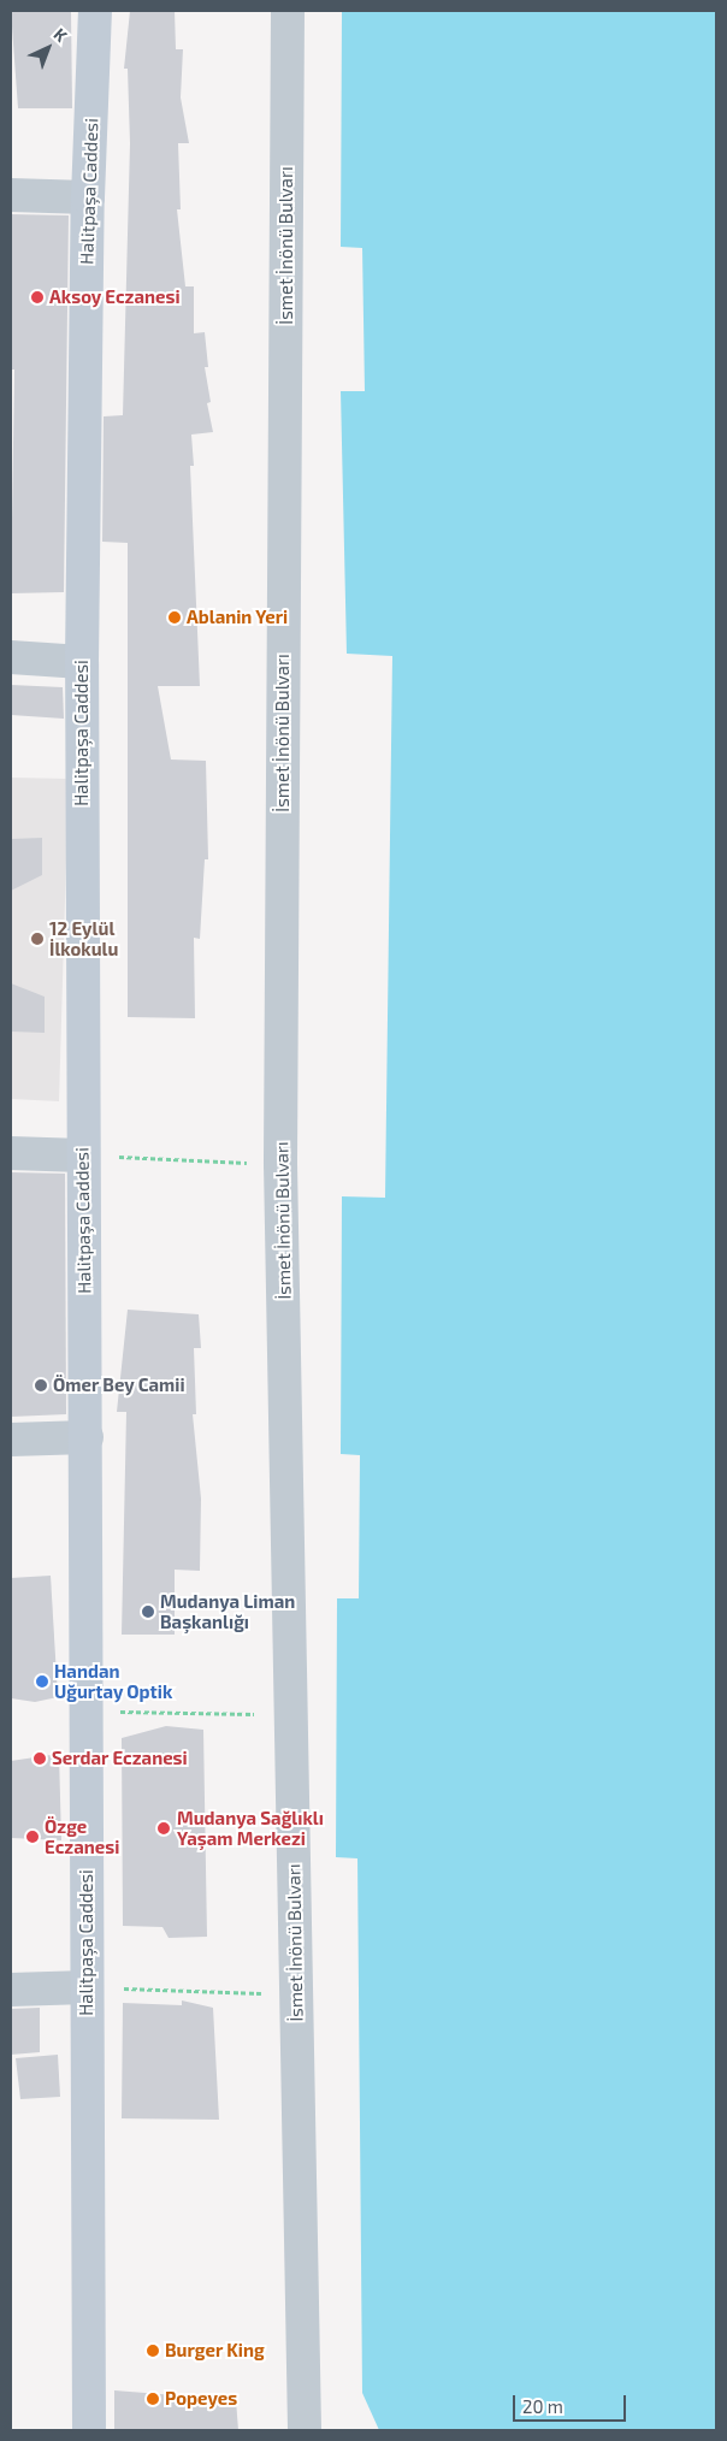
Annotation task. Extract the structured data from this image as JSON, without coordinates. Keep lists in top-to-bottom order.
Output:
{
  "streets": {
    "main road": ["Halitpaşa Caddesi"],
    "street": ["İsmet İnönü Bulvarı"]
  },
  "places": [
    "Aksoy Eczanesi",
    "Ablanin Yeri",
    "12 Eylül İlkokulu",
    "Ömer Bey Camii",
    "Mudanya Liman Başkanlığı",
    "Handan Uğurtay Optik",
    "Serdar Eczanesi",
    "Mudanya Sağlıklı Yaşam Merkezi",
    "Özge Eczanesi",
    "Burger King",
    "Popeyes"
  ],
  "scale_bar": "20 m",
  "north": "top right"
}
